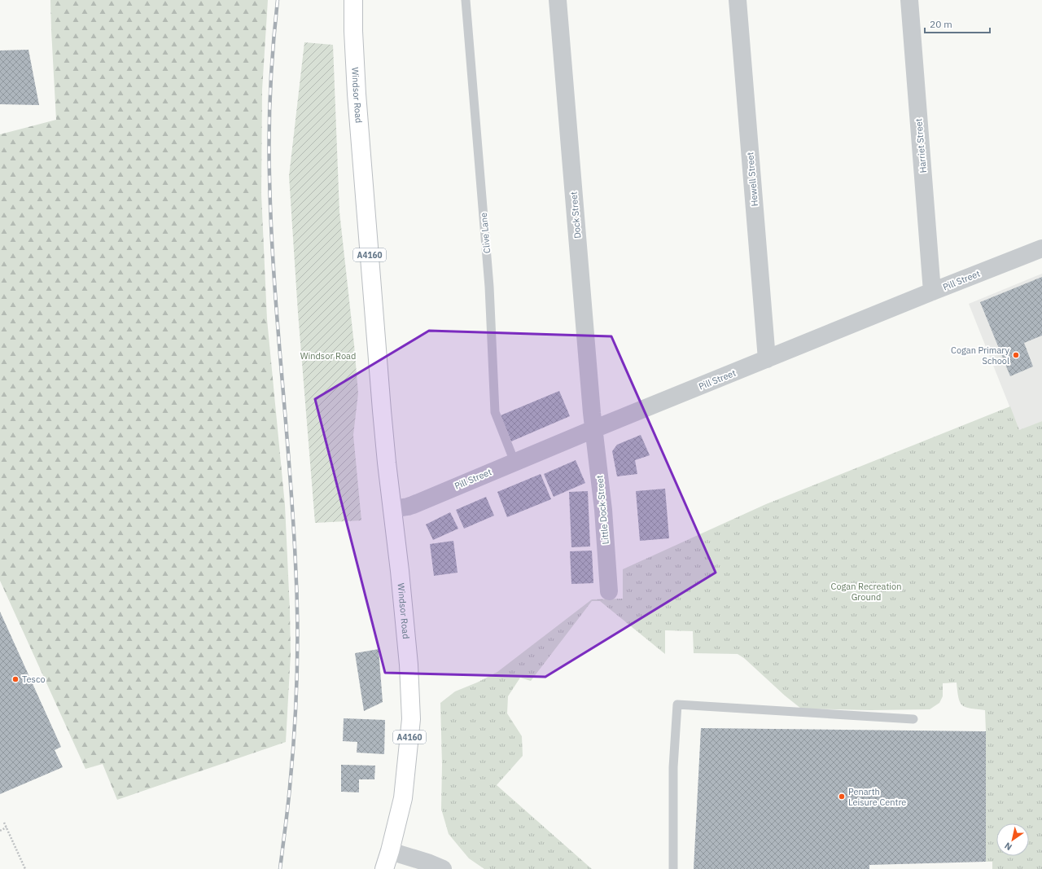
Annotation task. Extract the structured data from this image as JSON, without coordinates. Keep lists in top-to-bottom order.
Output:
{
  "streets": {
    "main road": ["Windsor Road", "A4160"],
    "street": [
      "Harriet Street",
      "Hewell Street",
      "Dock Street",
      "Pill Street",
      "Little Dock Street"
    ],
    "lane": ["Clive Lane"]
  },
  "crossings": [
    ["Windsor Road", "A4160"],
    ["Windsor Road", "Pill Street"],
    ["Harriet Street", "Pill Street"],
    ["Hewell Street", "Pill Street"],
    ["Dock Street", "Pill Street"],
    ["Dock Street", "Little Dock Street"],
    ["Clive Lane", "Pill Street"],
    ["Pill Street", "Little Dock Street"]
  ],
  "parks": ["Windsor Road", "Cogan Recreation Ground"],
  "places": ["Cogan Primary School", "Tesco", "Penarth Leisure Centre"],
  "scale_bar": "20 m",
  "north": "bottom left"
}
